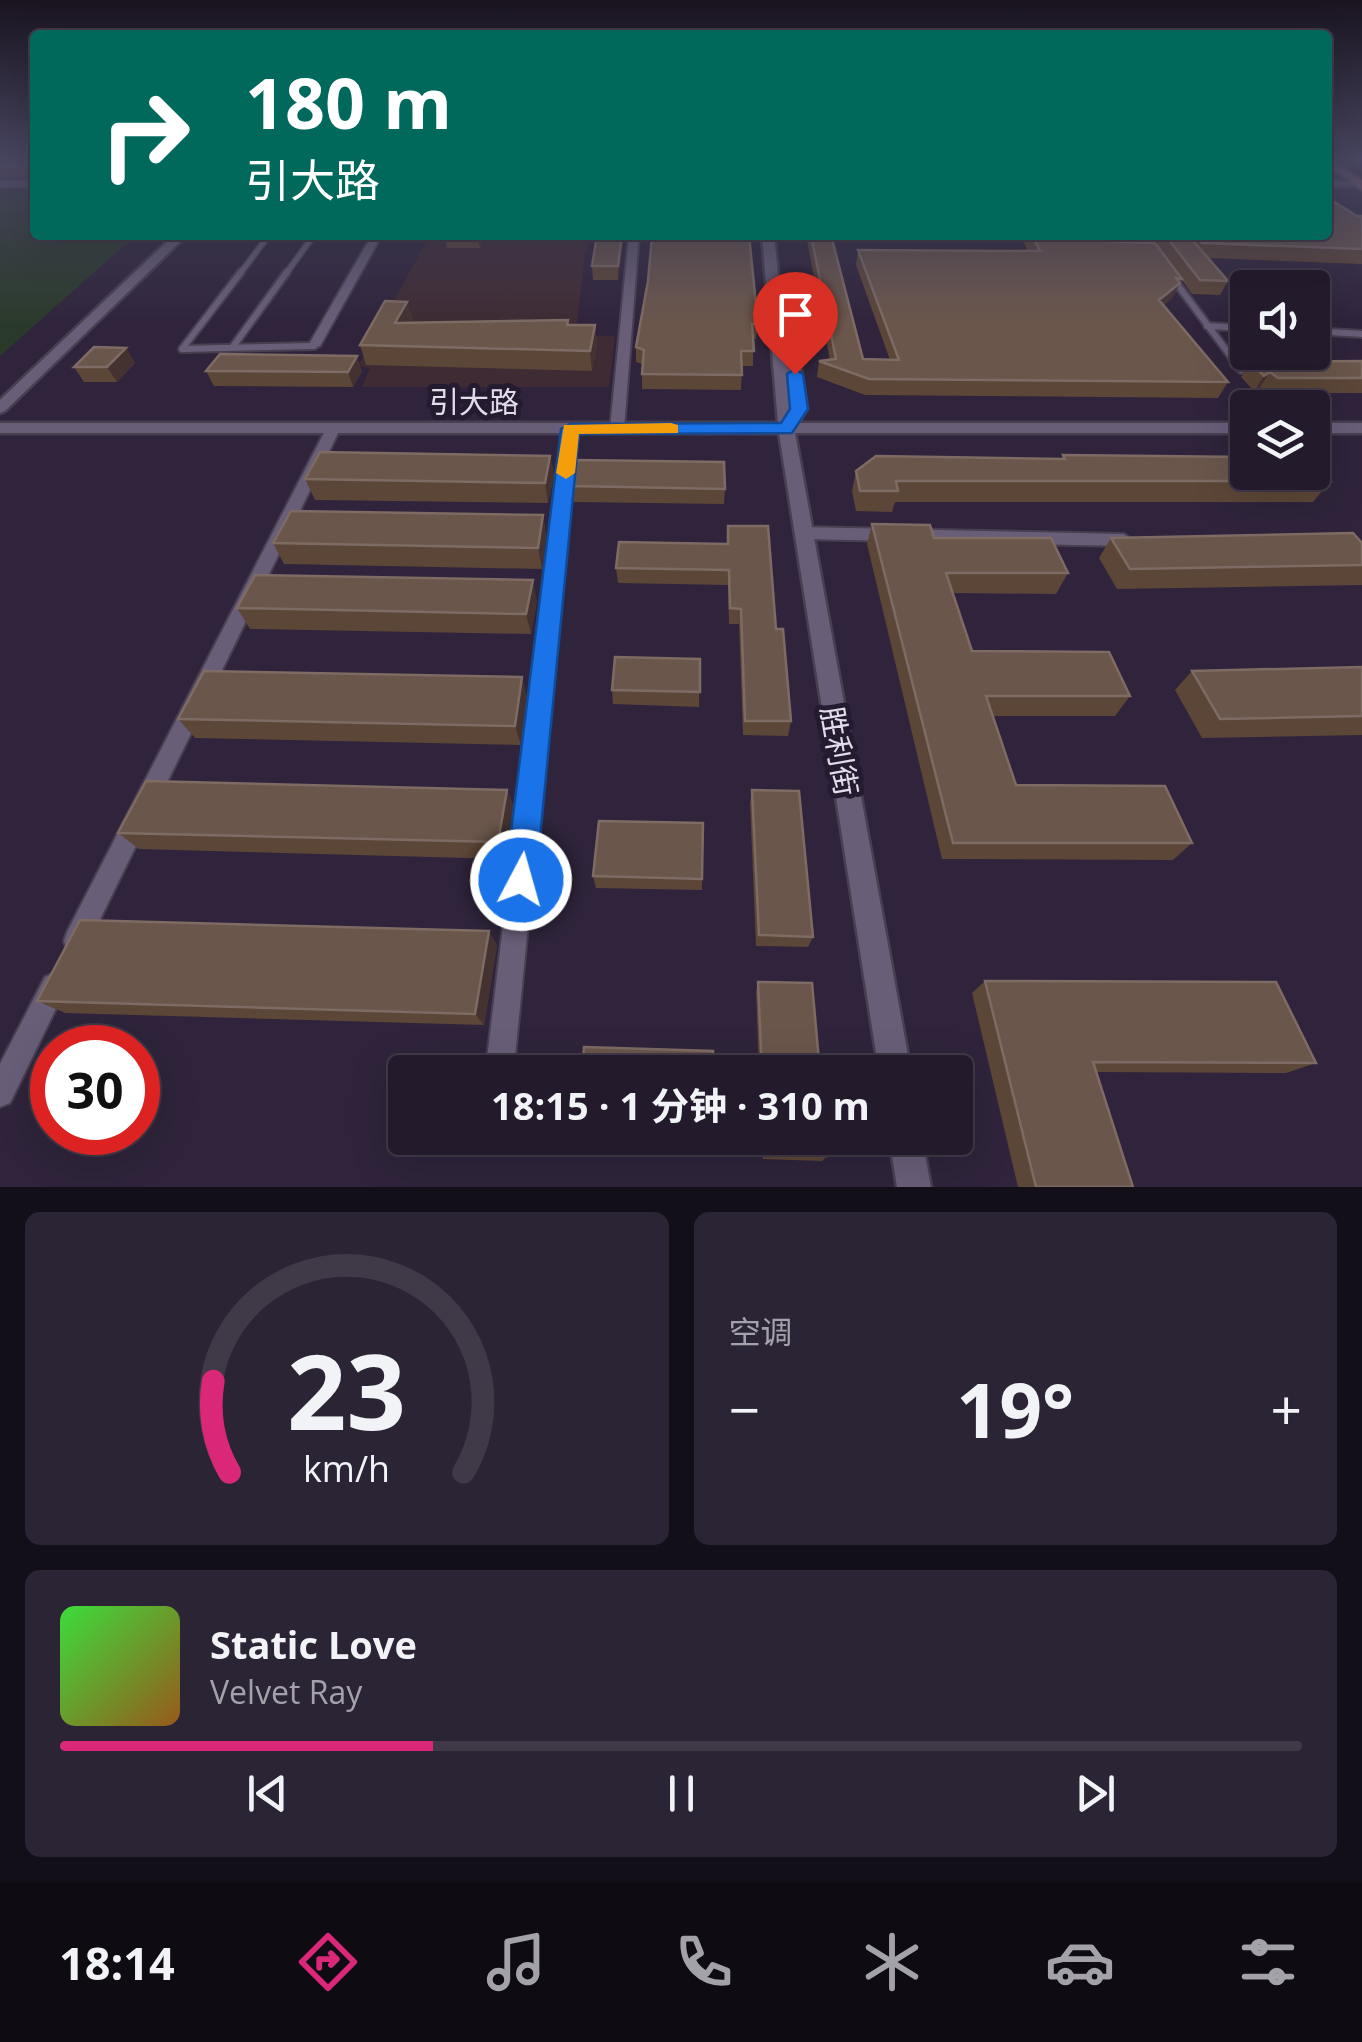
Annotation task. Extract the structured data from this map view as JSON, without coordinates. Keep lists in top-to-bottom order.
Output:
{
  "streets": {
    "street": ["引大路", "胜利街"]
  },
  "crossings": [
    ["引大路", "胜利街"]
  ],
  "page": {
    "turn": ["180 m", "引大路"],
    "limit": "30",
    "trip": "18:15 · 1 分钟 · 310 m",
    "tile": "空调",
    "heat": ["−", "19°", "+"],
    "song": ["Static Love", "Velvet Ray"],
    "tabs": "18:14",
    "gauge": ["23", "km/h"]
  }
}
